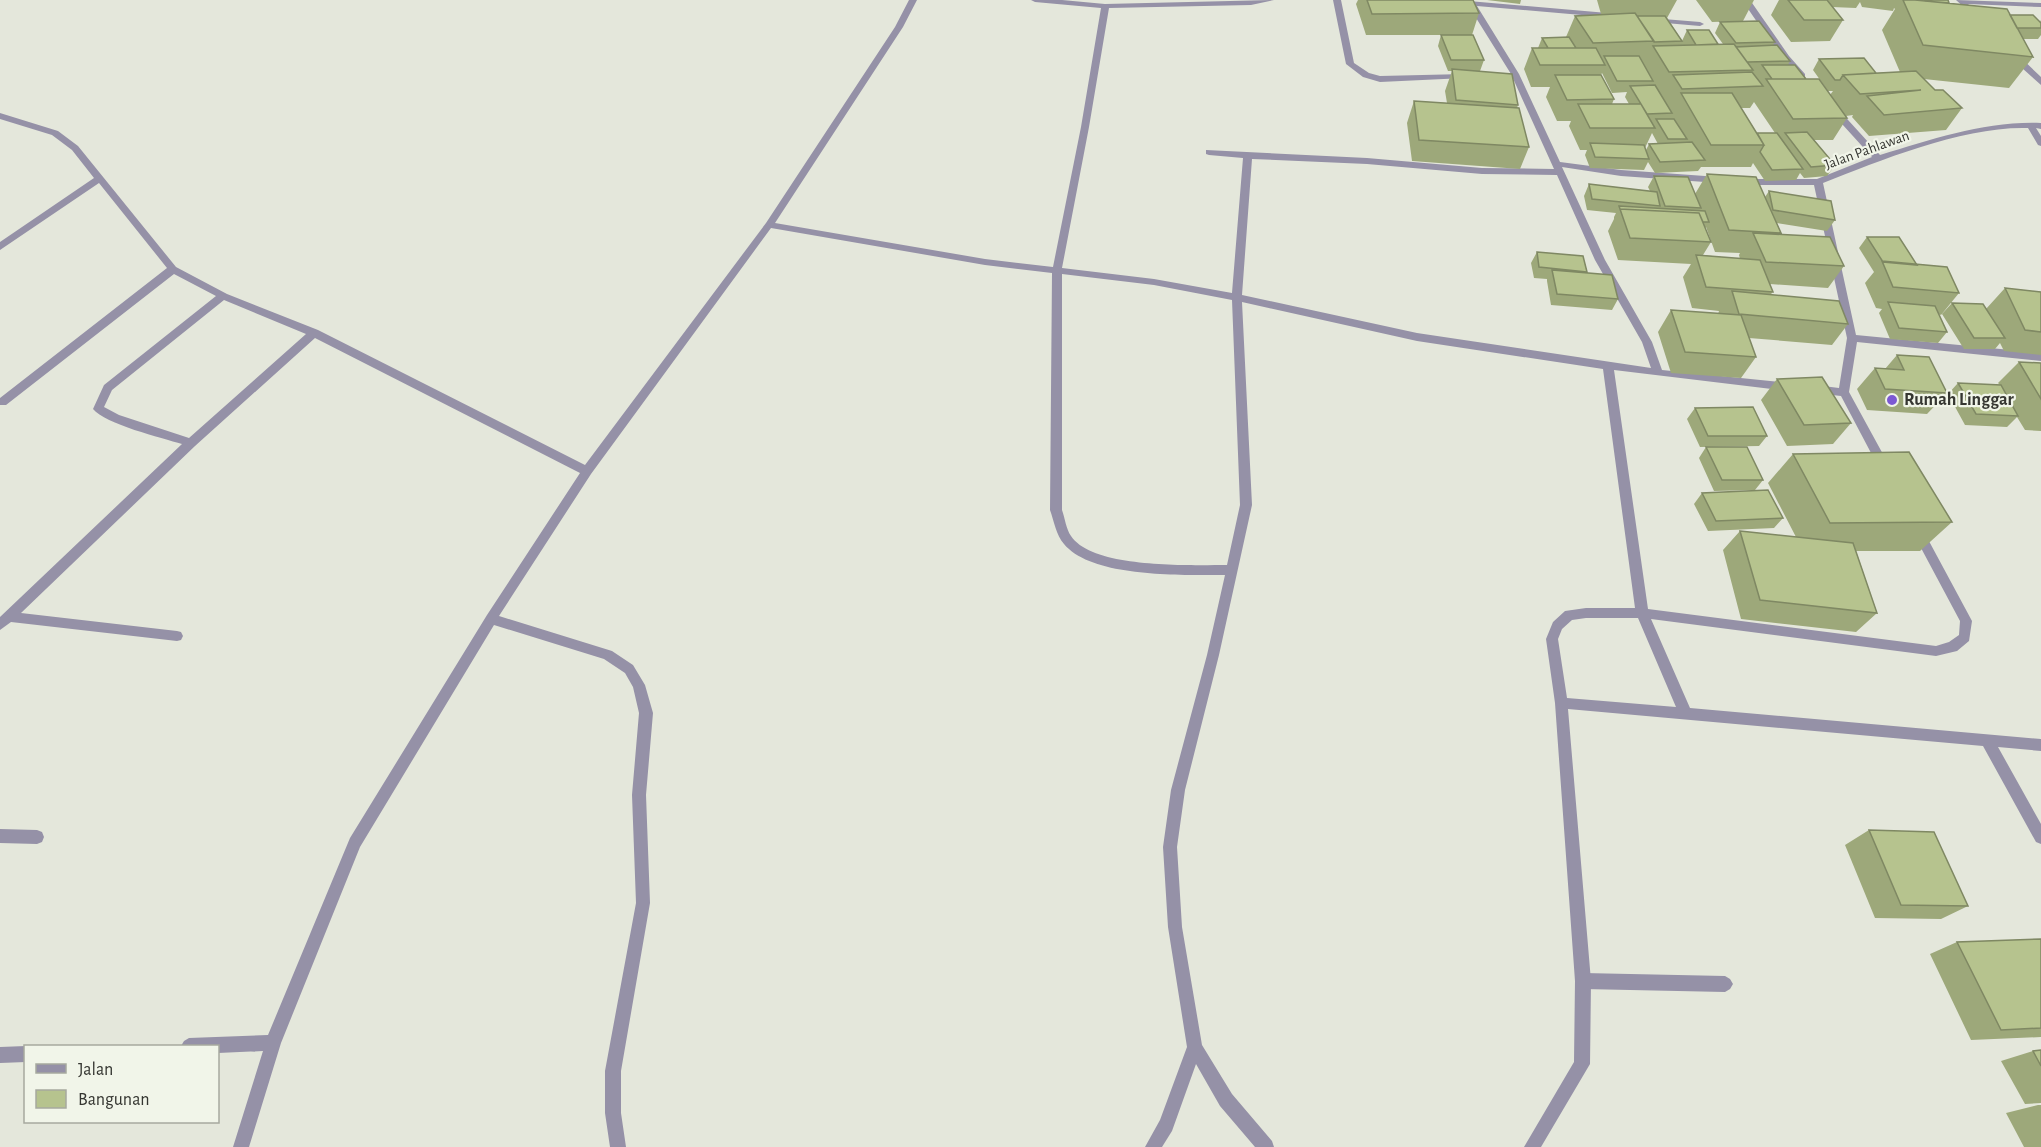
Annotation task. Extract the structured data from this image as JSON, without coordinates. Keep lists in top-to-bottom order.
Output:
{
  "streets": {
    "street": ["Jalan Pahlawan"]
  },
  "places": ["Rumah Linggar"],
  "legend": ["Jalan", "Bangunan"]
}
